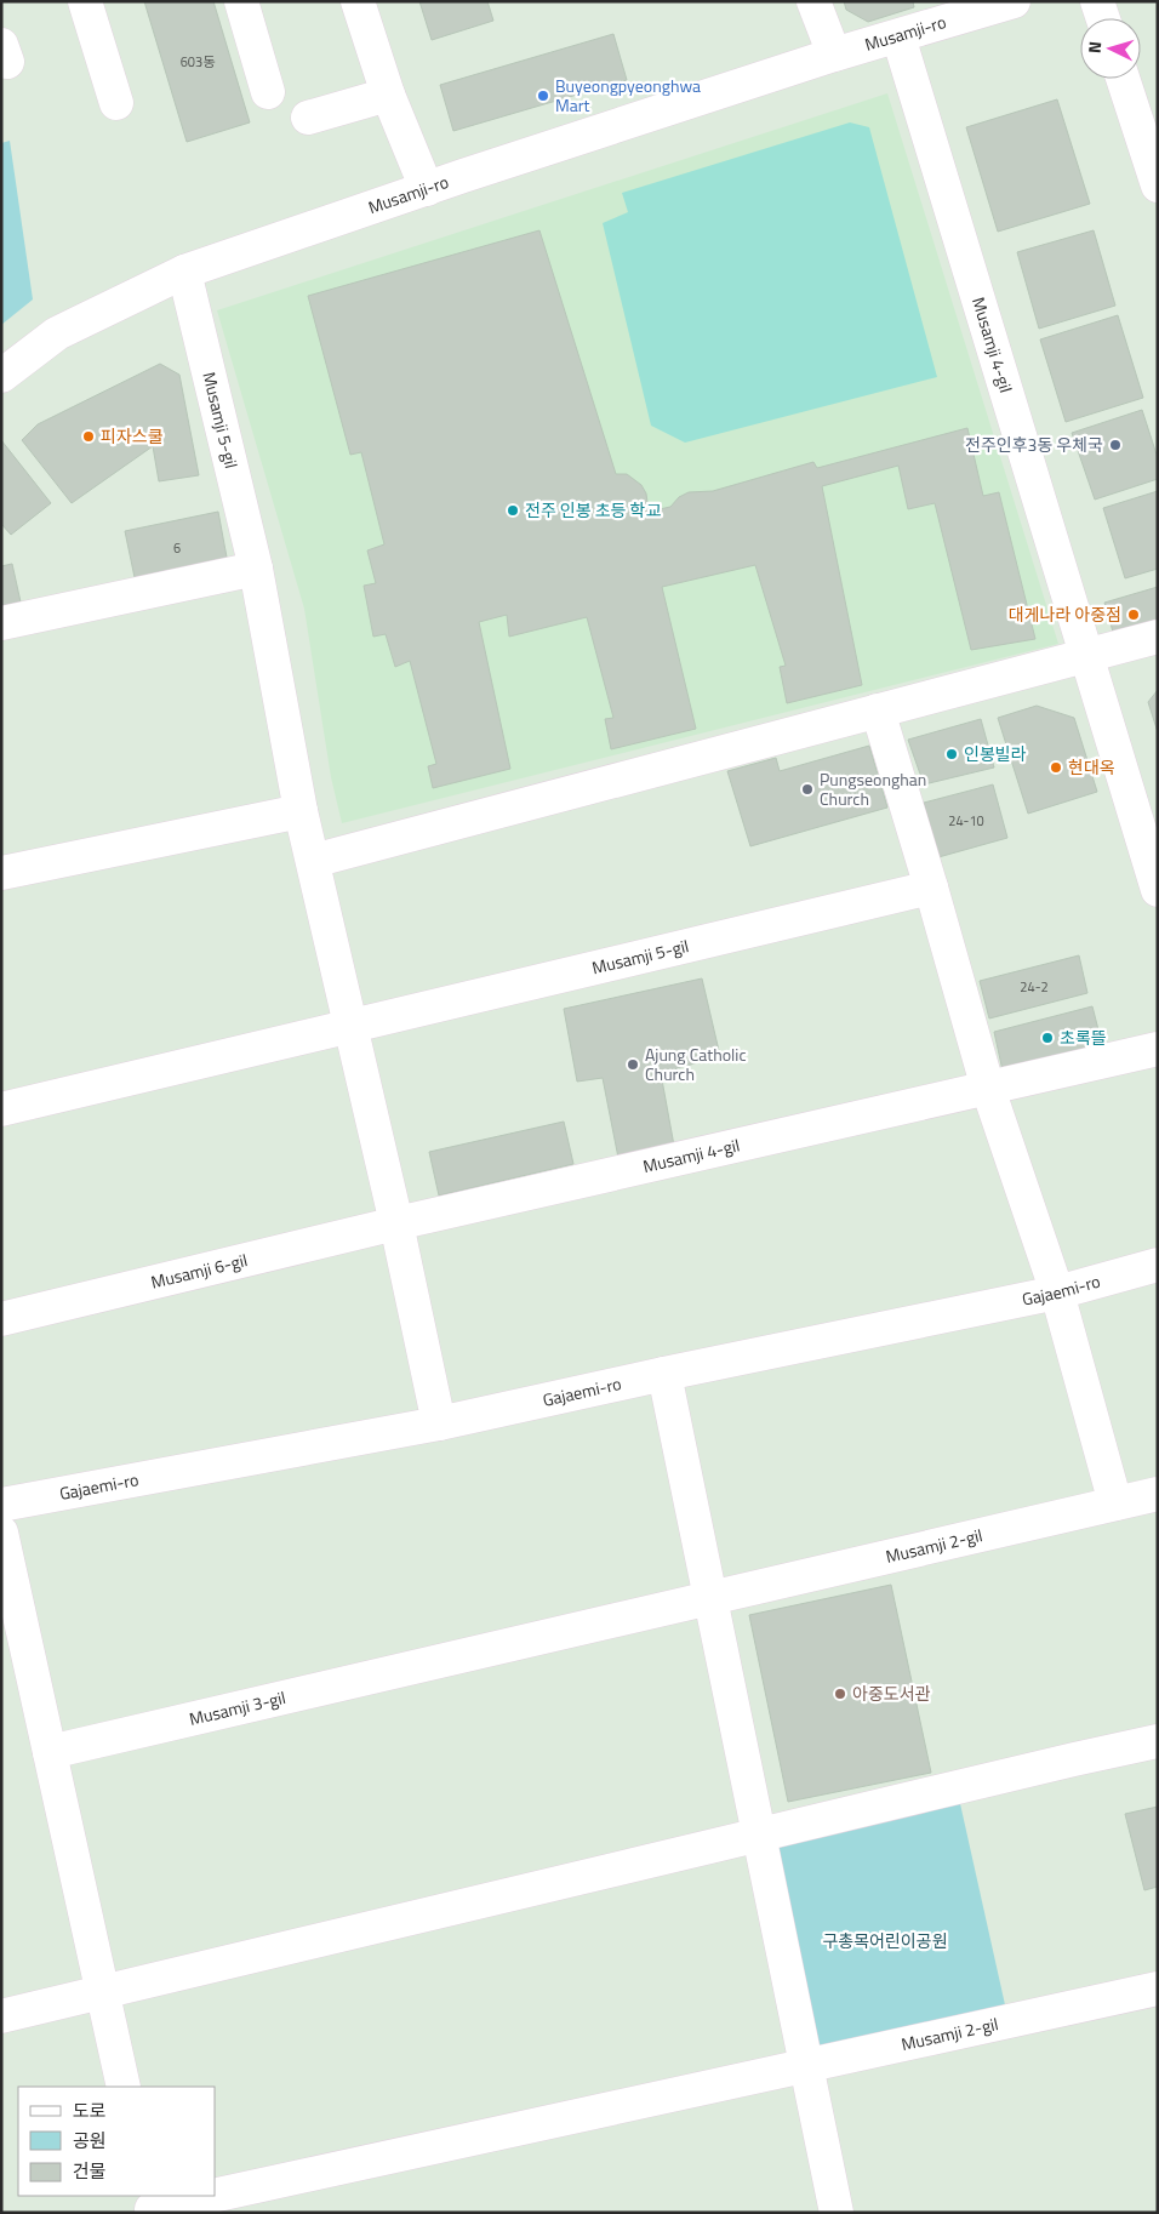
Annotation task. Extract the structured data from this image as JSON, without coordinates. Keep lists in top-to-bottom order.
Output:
{
  "streets": {
    "street": [
      "Musamji-ro",
      "Musamji 4-gil",
      "Musamji 5-gil",
      "Musamji 6-gil",
      "Gajaemi-ro",
      "Musamji 2-gil",
      "Musamji 3-gil"
    ]
  },
  "crossings": [
    ["Musamji-ro", "Musamji 4-gil"],
    ["Musamji-ro", "Musamji 5-gil"],
    ["Musamji 4-gil", "Musamji 5-gil"],
    ["Musamji 4-gil", "Musamji 6-gil"],
    ["Musamji 5-gil", "Musamji 6-gil"],
    ["Musamji 5-gil", "Gajaemi-ro"],
    ["Musamji 2-gil", "Musamji 3-gil"]
  ],
  "parks": ["구총목어린이공원"],
  "places": [
    "Buyeongpyeonghwa Mart",
    "피자스쿨",
    "전주인후3동 우체국",
    "전주 인봉 초등 학교",
    "대게나라 아중점",
    "인봉빌라",
    "현대옥",
    "Pungseonghan Church",
    "초록뜰",
    "Ajung Catholic Church",
    "아중도서관"
  ],
  "house_numbers": [
    "603동",
    "6",
    "24-10",
    "24-2"
  ],
  "legend": ["도로", "공원", "건물"],
  "north": "left"
}
